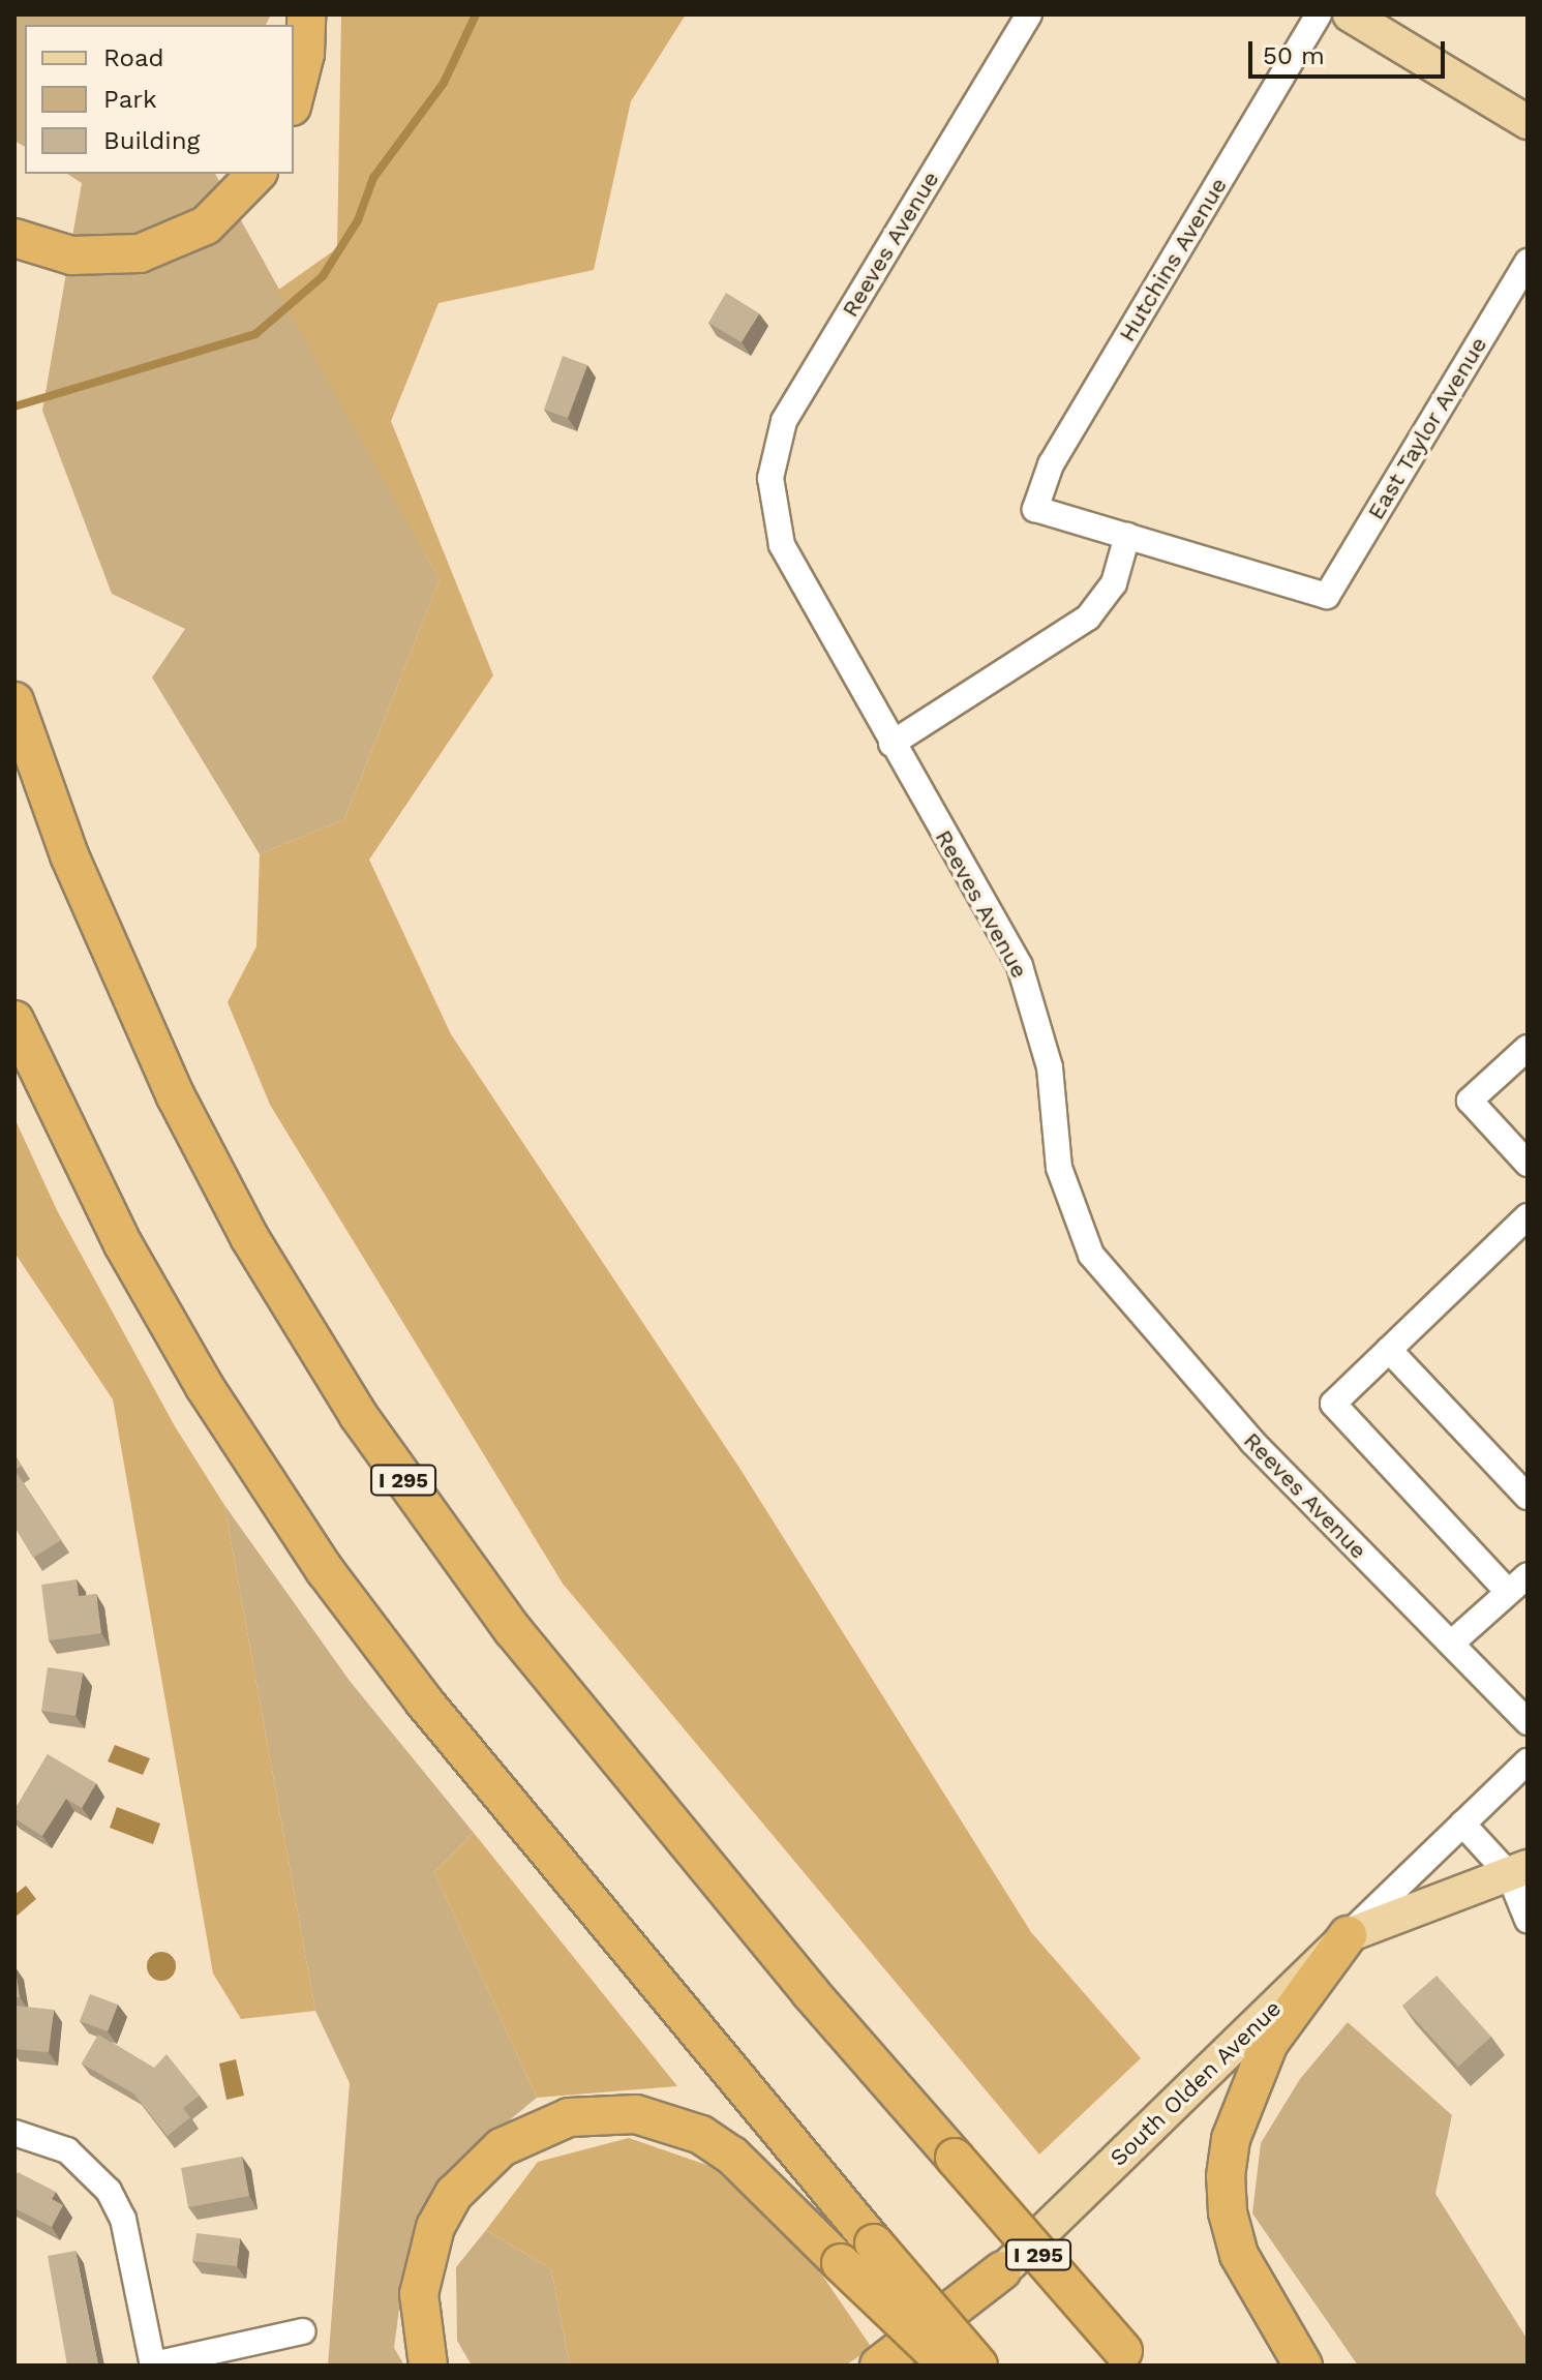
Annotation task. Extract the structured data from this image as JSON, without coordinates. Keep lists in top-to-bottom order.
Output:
{
  "streets": {
    "highway": ["I 295"],
    "main road": ["South Olden Avenue"],
    "street": ["Reeves Avenue", "Hutchins Avenue", "East Taylor Avenue"]
  },
  "crossings": [
    ["Hutchins Avenue", "East Taylor Avenue"]
  ],
  "legend": ["Road", "Park", "Building"],
  "scale_bar": "50 m"
}
